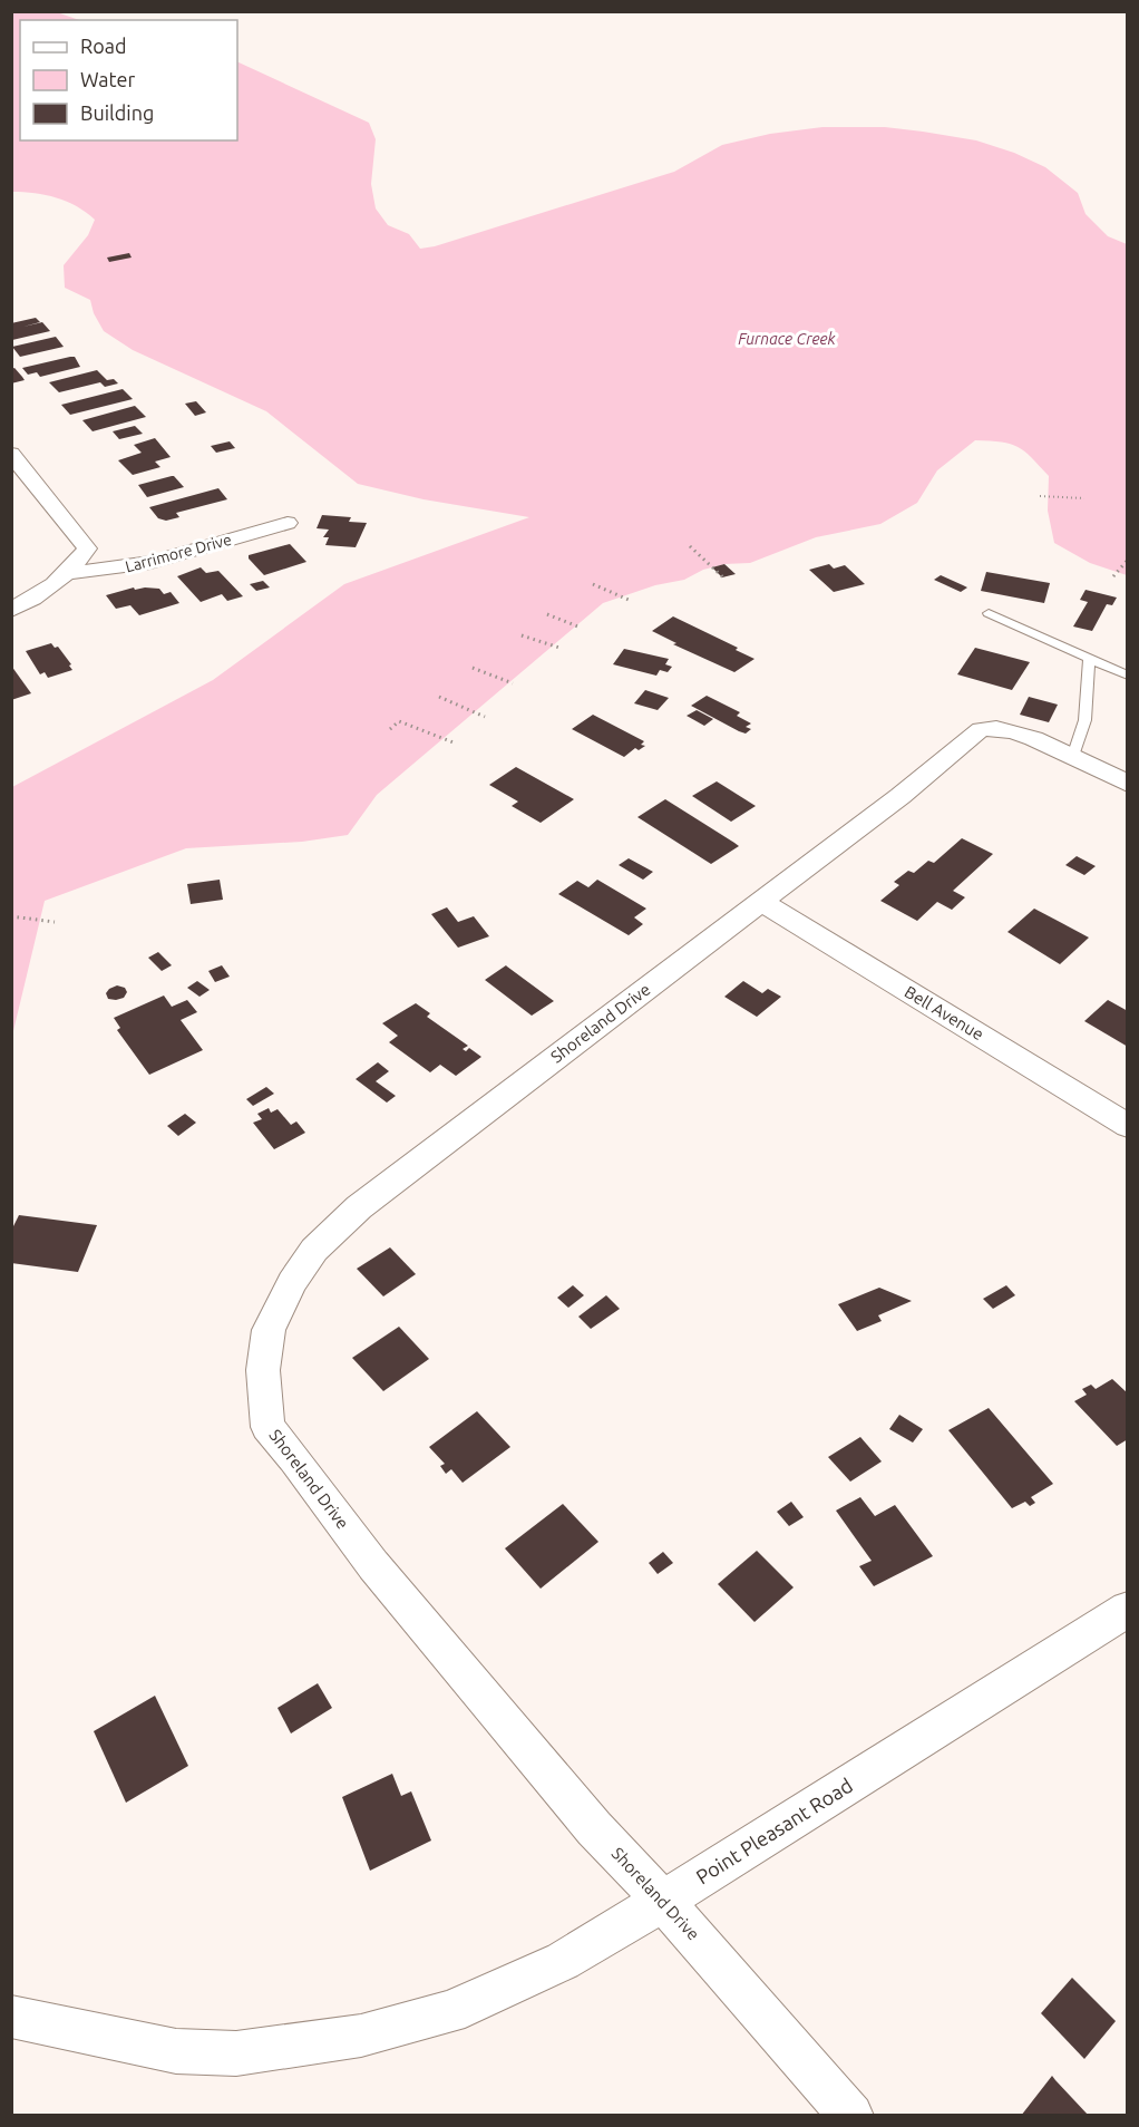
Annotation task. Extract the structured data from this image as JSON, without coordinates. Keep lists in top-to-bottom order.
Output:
{
  "streets": {
    "street": [
      "Larrimore Drive",
      "Bell Avenue",
      "Shoreland Drive",
      "Point Pleasant Road"
    ]
  },
  "crossings": [
    ["Bell Avenue", "Shoreland Drive"],
    ["Shoreland Drive", "Point Pleasant Road"]
  ],
  "water": ["Furnace Creek"],
  "legend": ["Road", "Water", "Building"]
}
